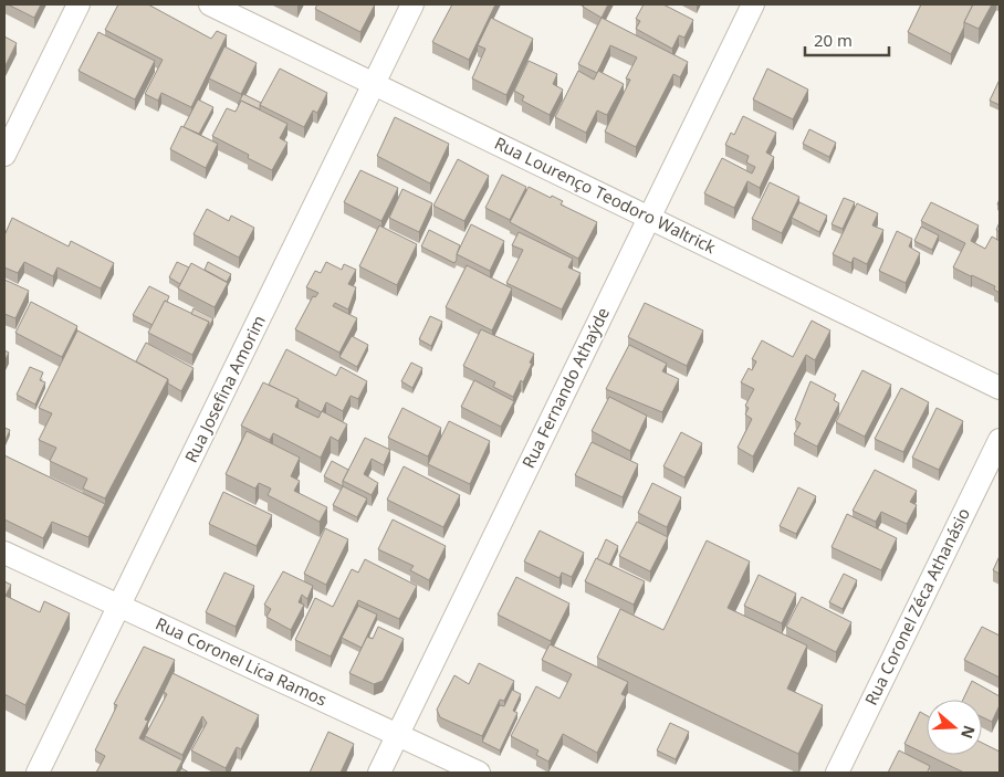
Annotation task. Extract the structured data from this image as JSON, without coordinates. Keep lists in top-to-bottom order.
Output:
{
  "streets": {
    "street": [
      "Rua Lourenço Teodoro Waltrick",
      "Rua Fernando Athaýde",
      "Rua Josefina Amorim",
      "Rua Coronel Zéca Athanásio",
      "Rua Coronel Lica Ramos"
    ]
  },
  "crossings": [
    ["Rua Lourenço Teodoro Waltrick", "Rua Fernando Athaýde"],
    ["Rua Lourenço Teodoro Waltrick", "Rua Josefina Amorim"],
    ["Rua Fernando Athaýde", "Rua Coronel Lica Ramos"],
    ["Rua Josefina Amorim", "Rua Coronel Lica Ramos"]
  ],
  "scale_bar": "20 m",
  "north": "right"
}
